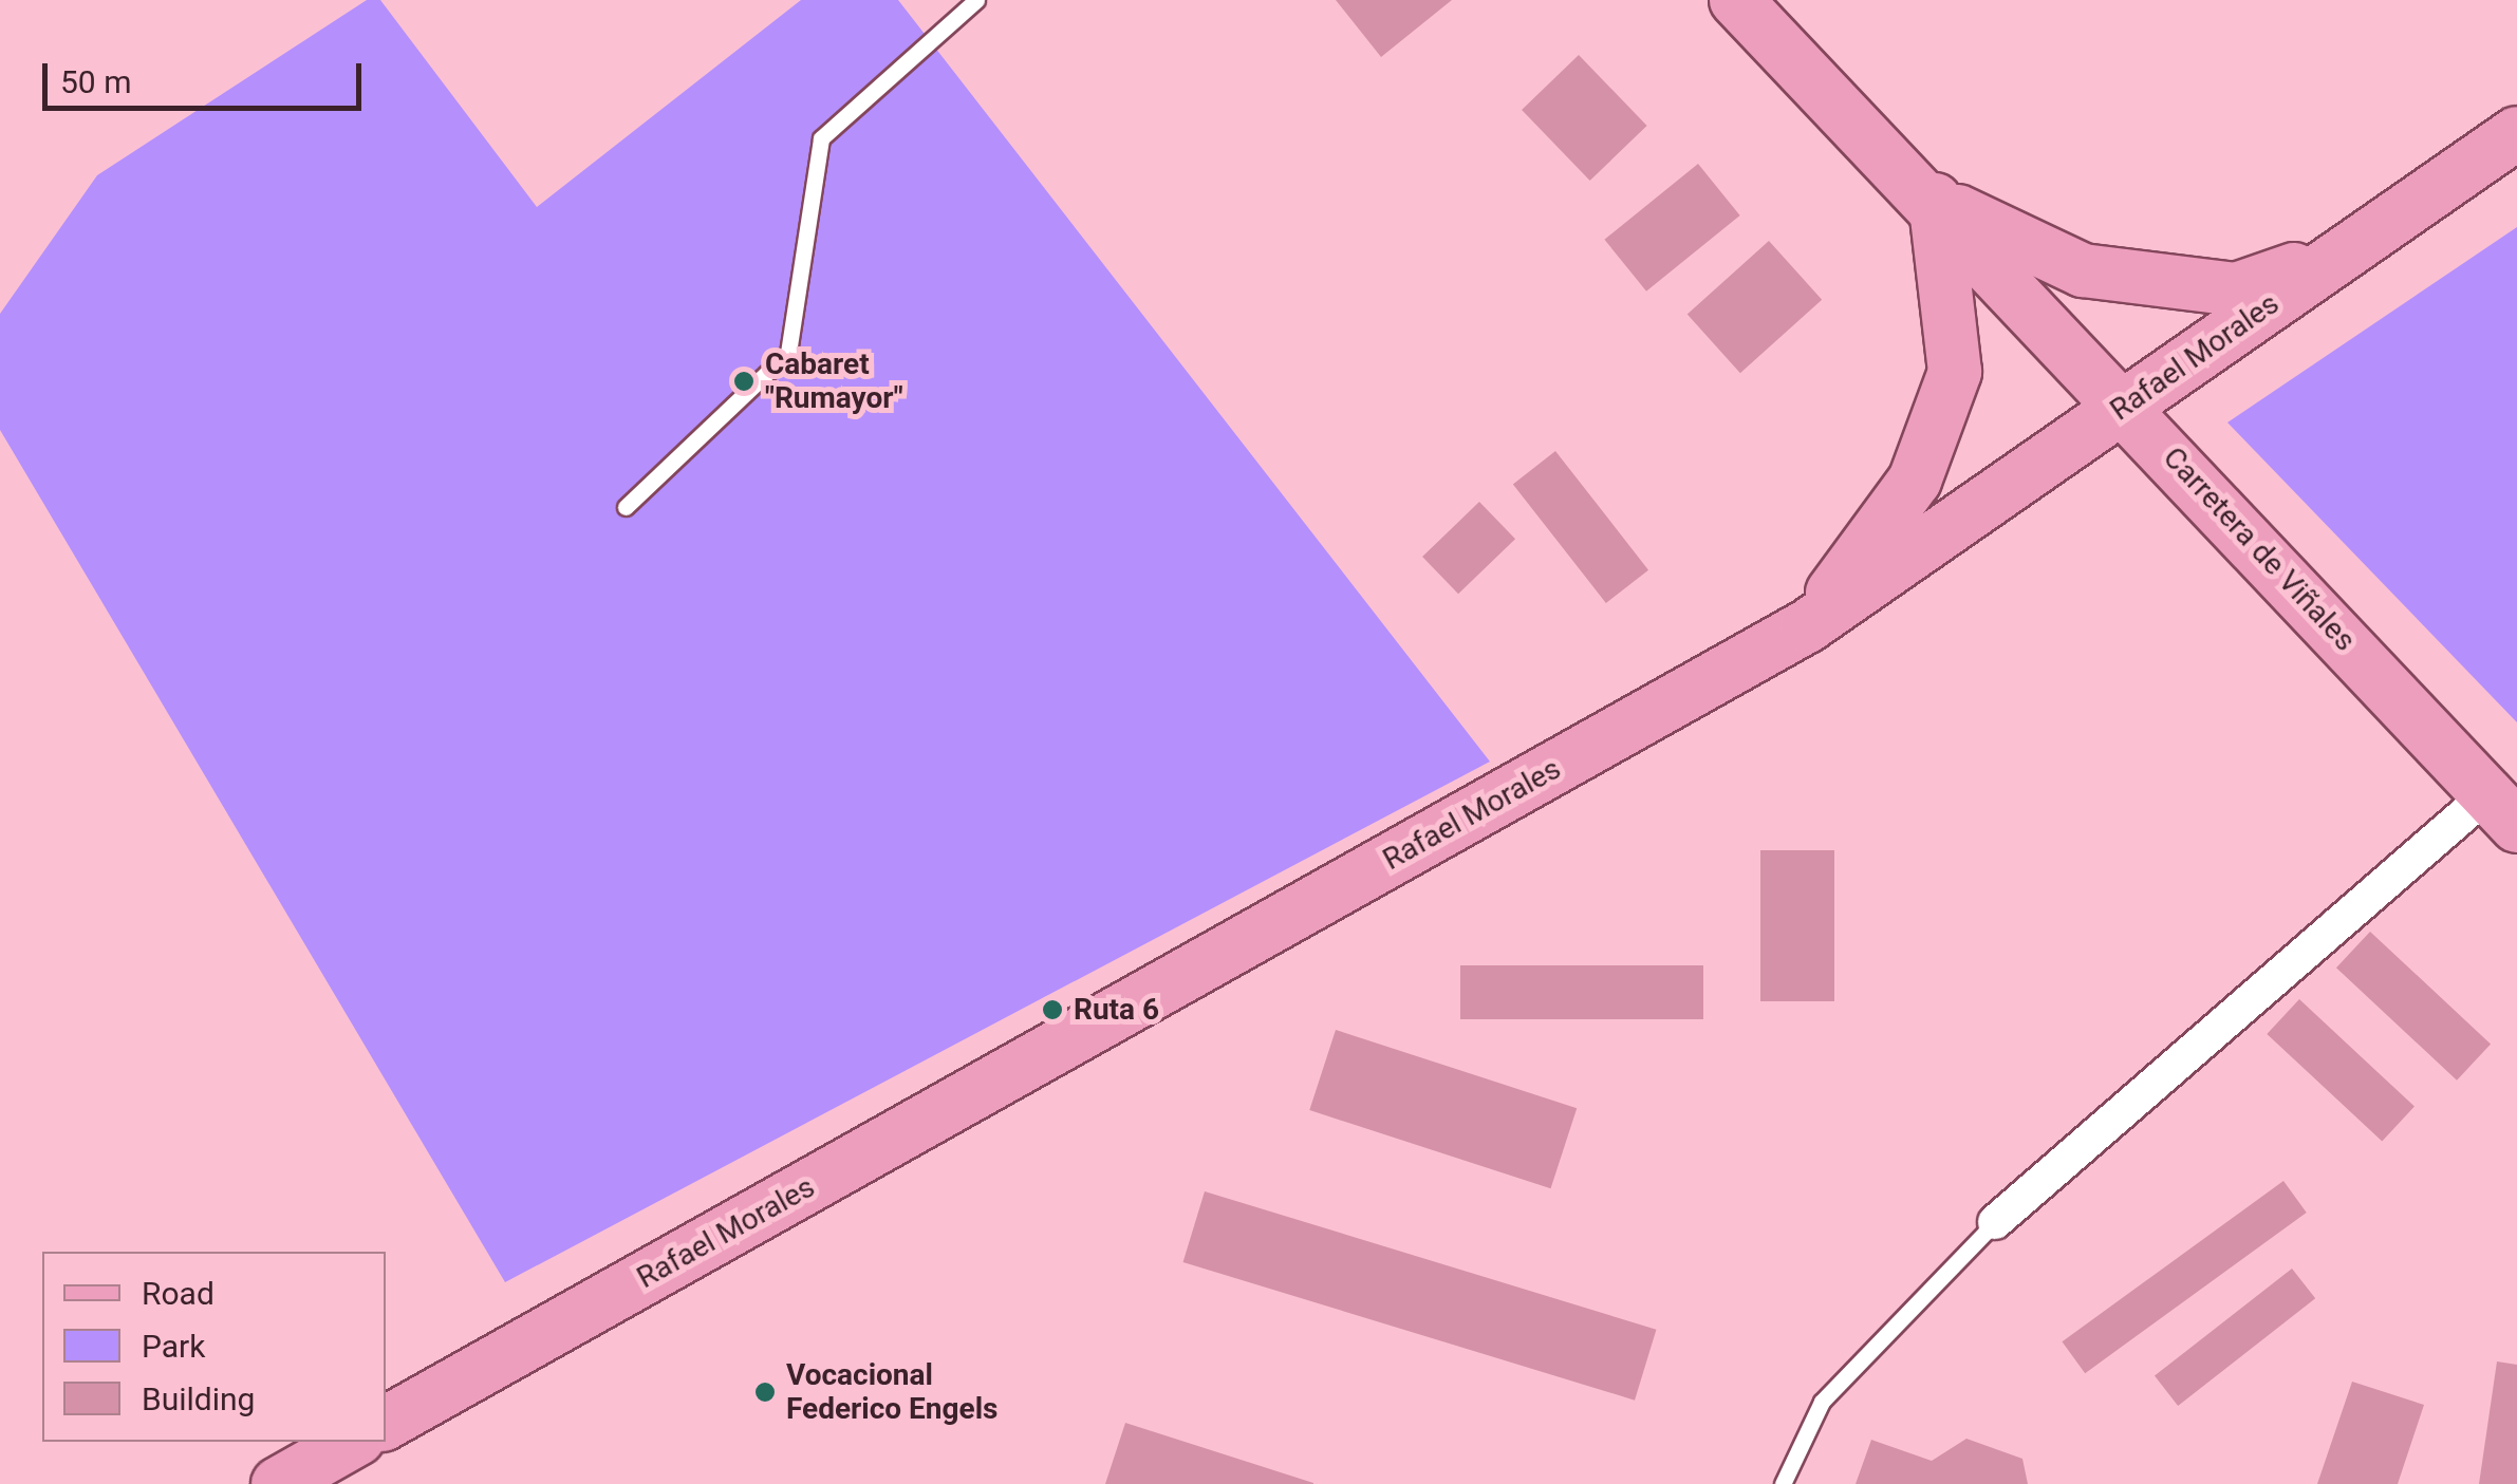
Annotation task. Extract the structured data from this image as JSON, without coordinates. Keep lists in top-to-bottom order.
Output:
{
  "streets": {
    "main road": ["Rafael Morales", "Carretera de Viñales"]
  },
  "crossings": [
    ["Rafael Morales", "Carretera de Viñales"]
  ],
  "places": ["Cabaret \"Rumayor\"", "Ruta 6", "Vocacional Federico Engels"],
  "legend": ["Road", "Park", "Building"],
  "scale_bar": "50 m"
}
